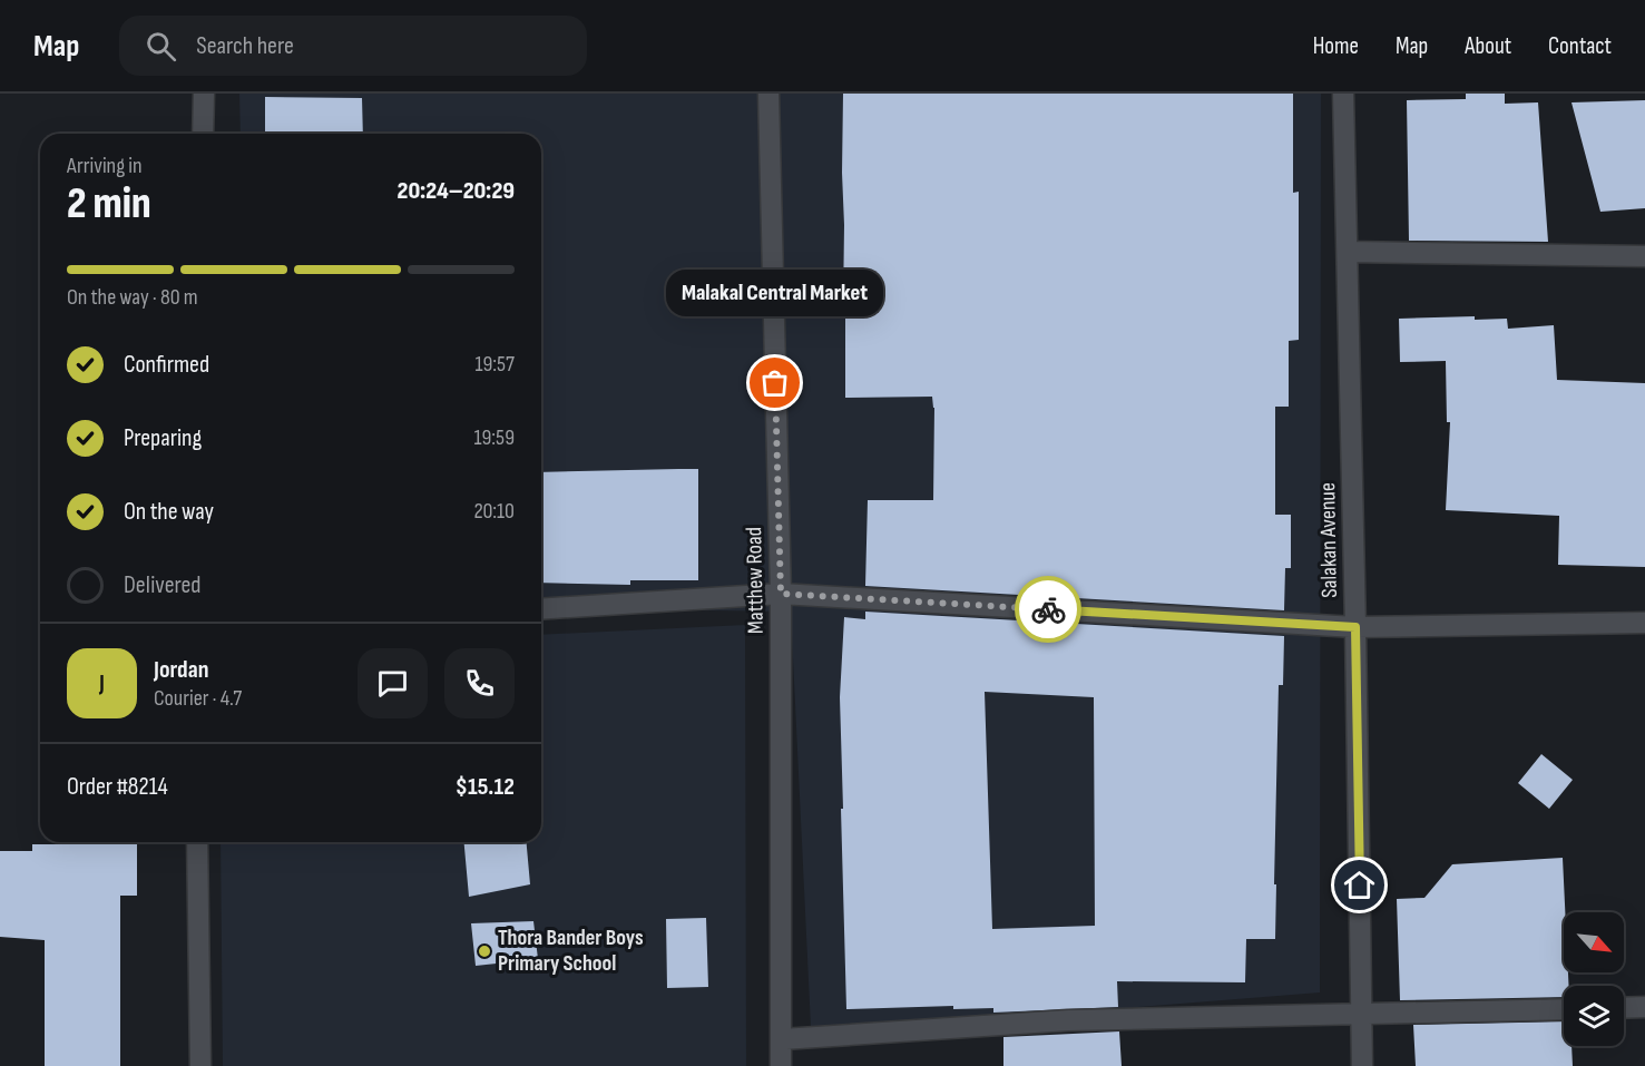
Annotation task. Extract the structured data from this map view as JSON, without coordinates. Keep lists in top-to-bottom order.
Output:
{
  "streets": {
    "street": ["Salakan Avenue", "Matthew Road"]
  },
  "places": ["Malakal Central Market", "Thora Bander Boys Primary School"],
  "north": "bottom right",
  "page": {
    "header": "Map",
    "search": "Search here",
    "nav": [
      "Home",
      "Map",
      "About",
      "Contact"
    ],
    "heading": ["2 min", "Arriving in", "20:24–20:29"],
    "panel": [
      "Jordan",
      "Courier · 4.7",
      "Order #8214",
      "$15.12"
    ],
    "bar": "On the way · 80 m",
    "bubble": "Malakal Central Market",
    "list": [
      ["Confirmed", "19:57"],
      ["Preparing", "19:59"],
      ["On the way", "20:10"],
      "Delivered"
    ],
    "round": "J"
  }
}
